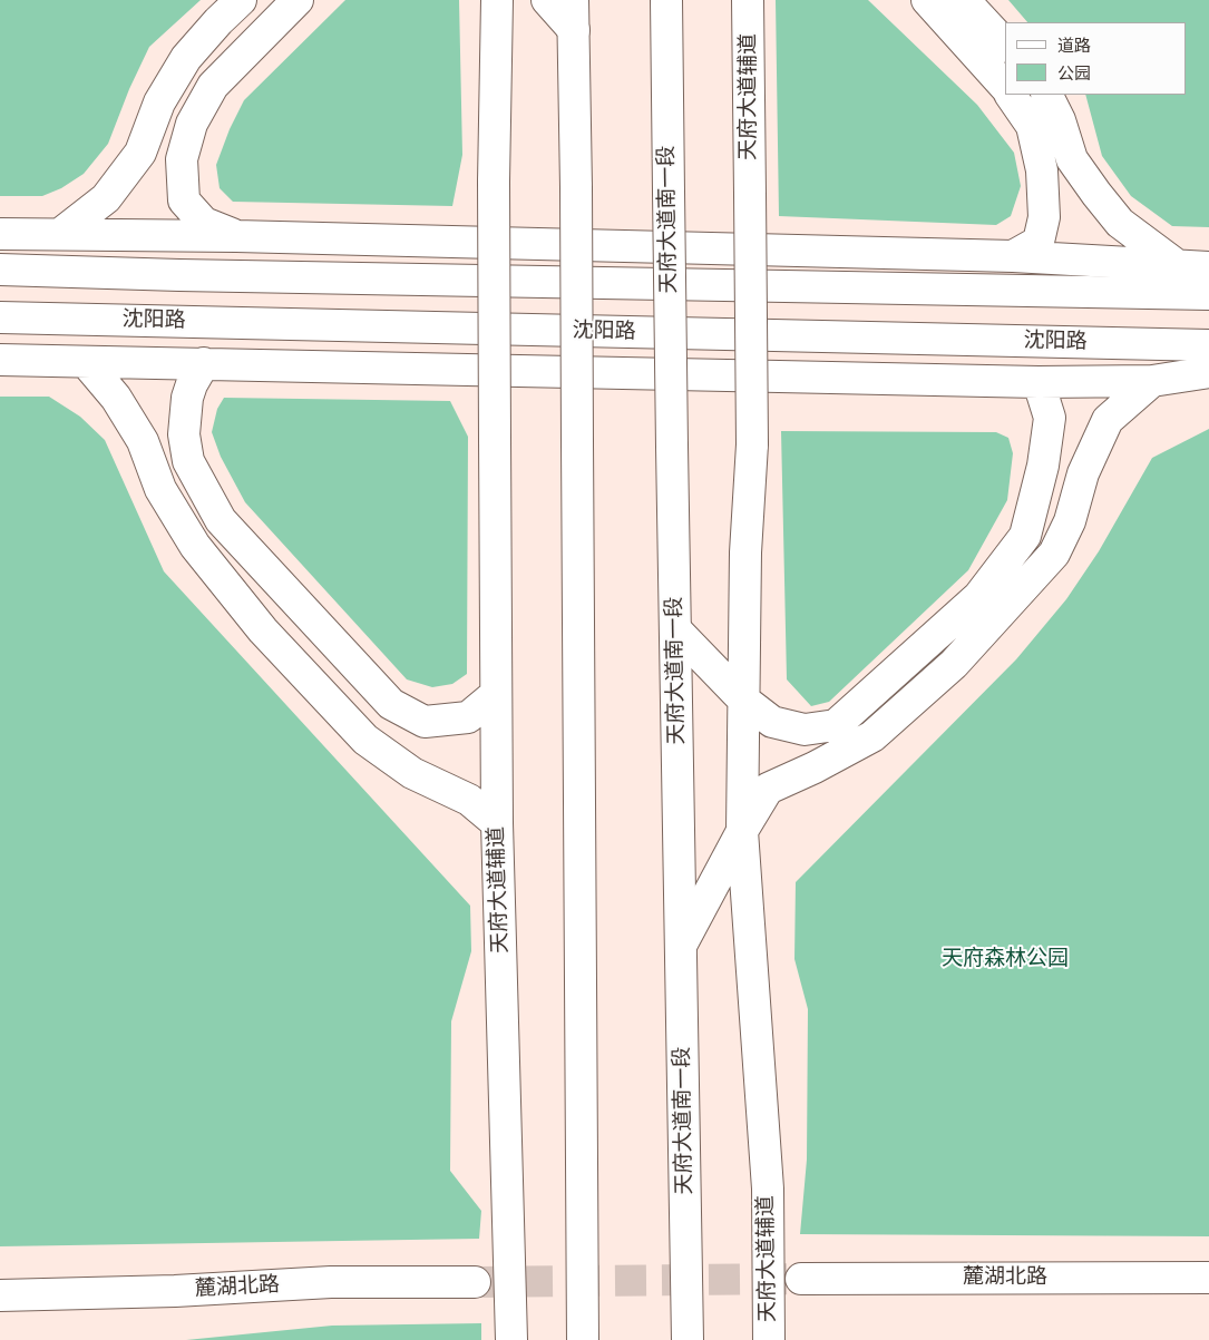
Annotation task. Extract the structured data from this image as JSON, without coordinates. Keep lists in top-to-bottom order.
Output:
{
  "streets": {
    "main road": [
      "天府大道辅道",
      "天府大道南一段",
      "沈阳路",
      "麓湖北路"
    ]
  },
  "parks": ["天府森林公园"],
  "legend": ["道路", "公园"]
}
